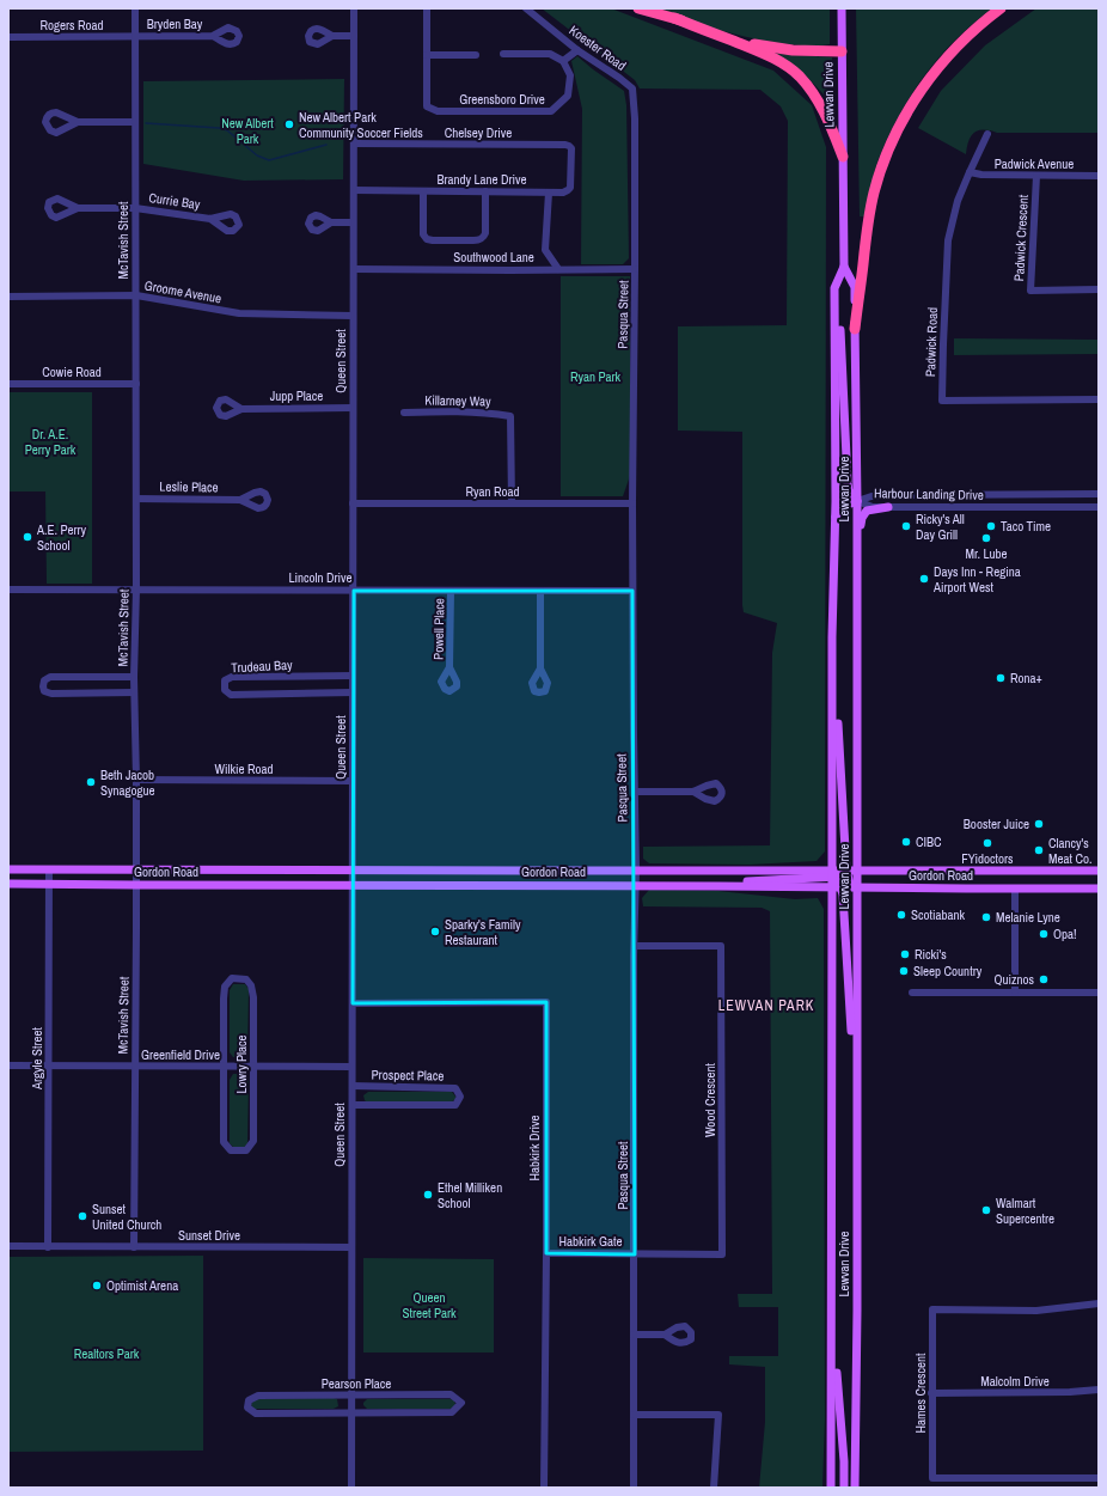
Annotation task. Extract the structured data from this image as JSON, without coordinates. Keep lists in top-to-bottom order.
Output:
{
  "streets": {
    "main road": ["Lewvan Drive", "Gordon Road"],
    "street": [
      "Bryden Bay",
      "Rogers Road",
      "Koester Road",
      "Greensboro Drive",
      "Chelsey Drive",
      "Padwick Avenue",
      "Brandy Lane Drive",
      "Currie Bay",
      "Padwick Crescent",
      "McTavish Street",
      "Southwood Lane",
      "Groome Avenue",
      "Pasqua Street",
      "Padwick Road",
      "Queen Street",
      "Cowie Road",
      "Jupp Place",
      "Killarney Way",
      "Leslie Place",
      "Ryan Road",
      "Harbour Landing Drive",
      "Lincoln Drive",
      "Powell Place",
      "Trudeau Bay",
      "Wilkie Road",
      "Greenfield Drive",
      "Argyle Street",
      "Lowry Place",
      "Prospect Place",
      "Wood Crescent",
      "Habkirk Drive",
      "Sunset Drive",
      "Habkirk Gate",
      "Malcolm Drive",
      "Pearson Place",
      "Hames Crescent"
    ]
  },
  "crossings": [
    ["Bryden Bay", "Rogers Road"],
    ["Bryden Bay", "McTavish Street"],
    ["Rogers Road", "McTavish Street"],
    ["Koester Road", "Pasqua Street"],
    ["Lewvan Drive", "Harbour Landing Drive"],
    ["Lewvan Drive", "Gordon Road"],
    ["Chelsey Drive", "Brandy Lane Drive"],
    ["Chelsey Drive", "Queen Street"],
    ["Padwick Avenue", "Padwick Crescent"],
    ["Padwick Avenue", "Padwick Road"],
    ["Brandy Lane Drive", "Queen Street"],
    ["Currie Bay", "McTavish Street"],
    ["McTavish Street", "Groome Avenue"],
    ["McTavish Street", "Cowie Road"],
    ["McTavish Street", "Leslie Place"],
    ["McTavish Street", "Lincoln Drive"],
    ["McTavish Street", "Wilkie Road"],
    ["McTavish Street", "Gordon Road"],
    ["McTavish Street", "Greenfield Drive"],
    ["McTavish Street", "Sunset Drive"],
    ["Southwood Lane", "Pasqua Street"],
    ["Southwood Lane", "Queen Street"],
    ["Groome Avenue", "Queen Street"],
    ["Pasqua Street", "Ryan Road"],
    ["Pasqua Street", "Lincoln Drive"],
    ["Pasqua Street", "Gordon Road"],
    ["Pasqua Street", "Wood Crescent"],
    ["Pasqua Street", "Habkirk Gate"],
    ["Queen Street", "Jupp Place"],
    ["Queen Street", "Ryan Road"],
    ["Queen Street", "Lincoln Drive"],
    ["Queen Street", "Trudeau Bay"],
    ["Queen Street", "Wilkie Road"],
    ["Queen Street", "Gordon Road"],
    ["Queen Street", "Greenfield Drive"],
    ["Queen Street", "Prospect Place"],
    ["Queen Street", "Habkirk Drive"],
    ["Queen Street", "Sunset Drive"],
    ["Queen Street", "Pearson Place"],
    ["Killarney Way", "Ryan Road"],
    ["Lincoln Drive", "Powell Place"],
    ["Gordon Road", "Argyle Street"],
    ["Greenfield Drive", "Argyle Street"],
    ["Greenfield Drive", "Lowry Place"],
    ["Argyle Street", "Sunset Drive"],
    ["Wood Crescent", "Habkirk Gate"],
    ["Habkirk Drive", "Habkirk Gate"],
    ["Malcolm Drive", "Hames Crescent"]
  ],
  "districts": ["LEWVAN PARK"],
  "parks": [
    "New Albert Park",
    "Ryan Park",
    "Dr. A.E. Perry Park",
    "Queen Street Park",
    "Realtors Park"
  ],
  "places": [
    "New Albert Park Community Soccer Fields",
    "Ricky's All Day Grill",
    "Taco Time",
    "A.E. Perry School",
    "Mr. Lube",
    "Days Inn - Regina Airport West",
    "Rona+",
    "Beth Jacob Synagogue",
    "Booster Juice",
    "CIBC",
    "FYidoctors",
    "Clancy's Meat Co.",
    "Scotiabank",
    "Melanie Lyne",
    "Sparky's Family Restaurant",
    "Opa!",
    "Ricki's",
    "Sleep Country",
    "Quiznos",
    "Ethel Milliken School",
    "Walmart Supercentre",
    "Sunset United Church",
    "Optimist Arena"
  ]
}
